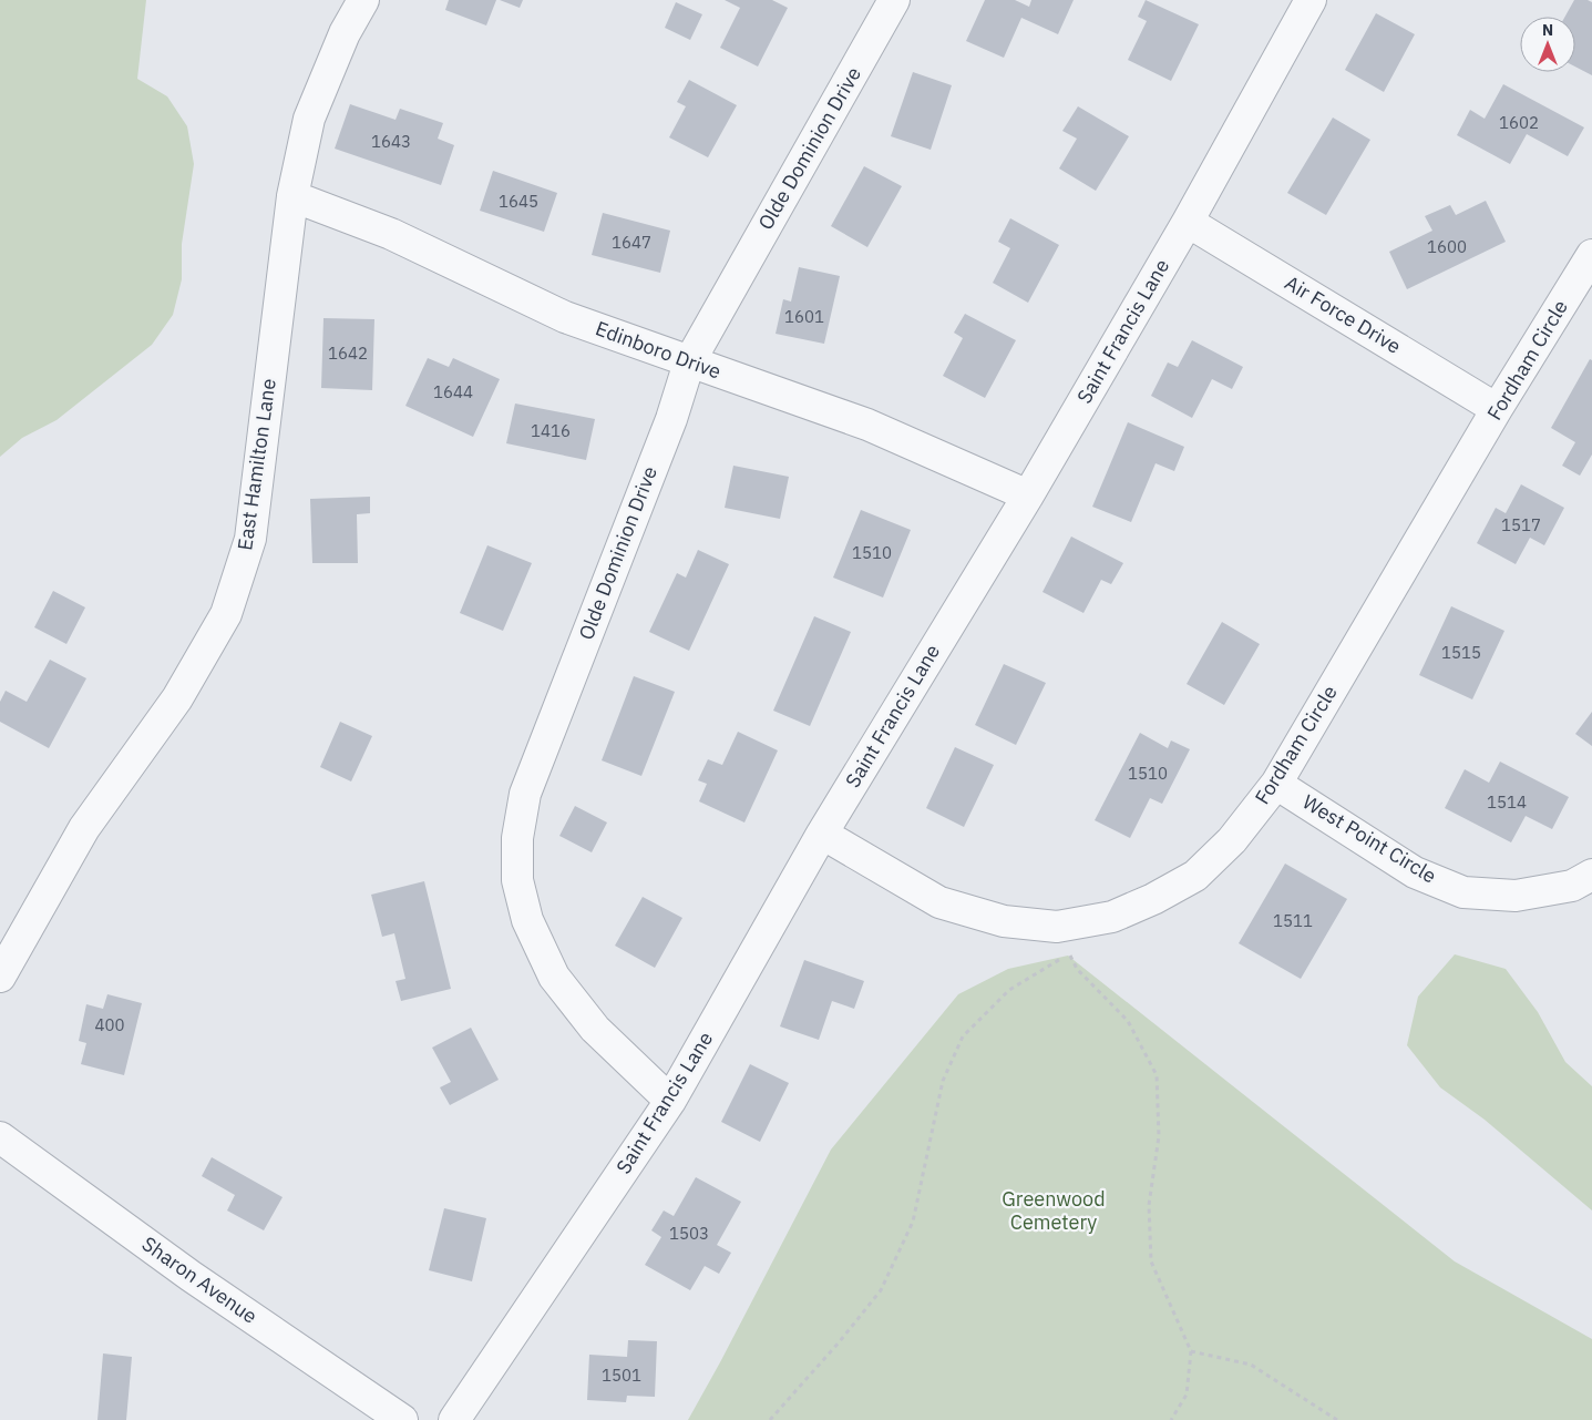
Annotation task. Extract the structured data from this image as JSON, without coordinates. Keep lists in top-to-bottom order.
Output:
{
  "streets": {
    "street": [
      "Olde Dominion Drive",
      "Air Force Drive",
      "Saint Francis Lane",
      "Edinboro Drive",
      "Fordham Circle",
      "East Hamilton Lane",
      "West Point Circle",
      "Sharon Avenue"
    ]
  },
  "crossings": [
    ["Olde Dominion Drive", "Saint Francis Lane"],
    ["Olde Dominion Drive", "Edinboro Drive"],
    ["Air Force Drive", "Saint Francis Lane"],
    ["Air Force Drive", "Fordham Circle"],
    ["Saint Francis Lane", "Edinboro Drive"],
    ["Saint Francis Lane", "Fordham Circle"],
    ["Edinboro Drive", "East Hamilton Lane"],
    ["Fordham Circle", "West Point Circle"]
  ],
  "parks": ["Greenwood Cemetery"],
  "house_numbers": [
    "1602",
    "1643",
    "1645",
    "1647",
    "1600",
    "1601",
    "1642",
    "1644",
    "1416",
    "1517",
    "1510",
    "1515",
    "1510",
    "1514",
    "1511",
    "400",
    "1503",
    "1501"
  ],
  "north": "top"
}
